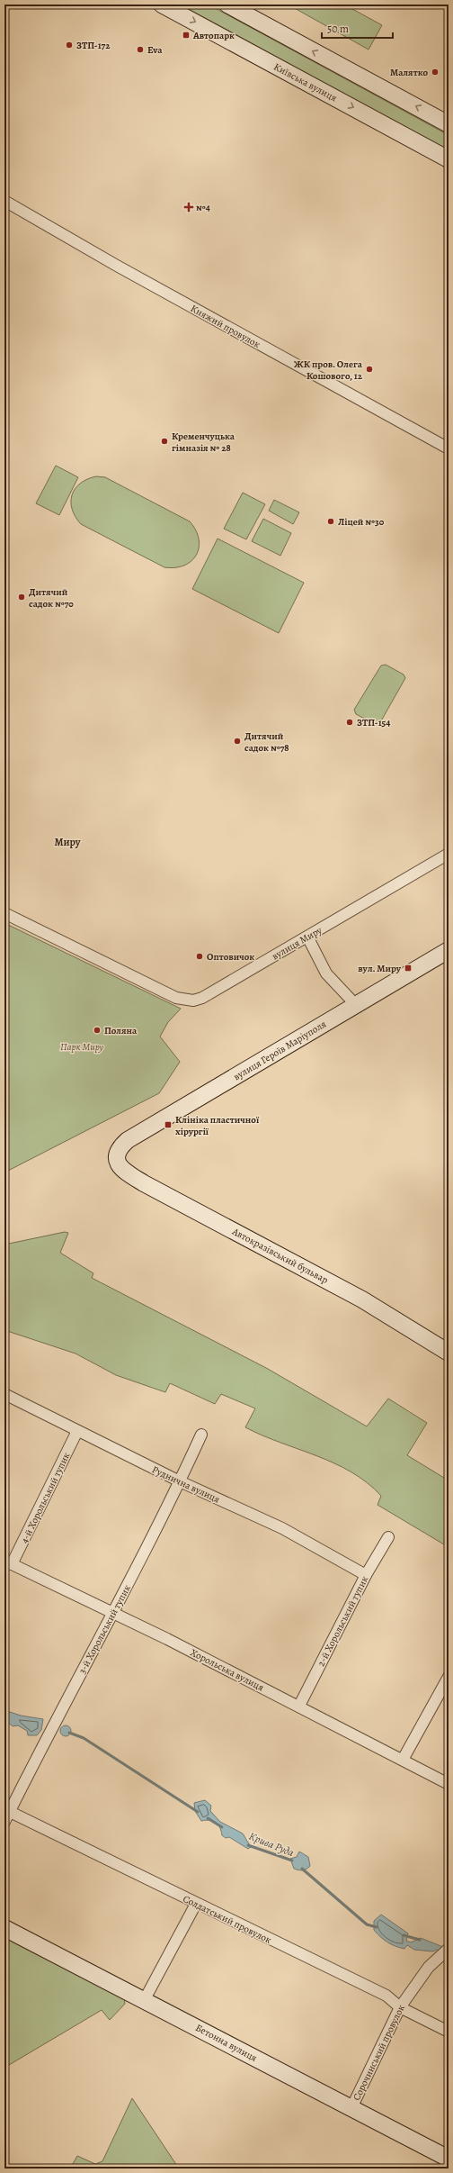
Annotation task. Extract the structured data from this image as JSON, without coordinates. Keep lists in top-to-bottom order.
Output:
{
  "streets": {
    "street": [
      "Київська вулиця",
      "Княжий провулок",
      "вулиця Миру",
      "вулиця Героїв Маріуполя",
      "Автокразівський бульвар",
      "Руднична вулиця",
      "4-й Хорольський тупик",
      "2-й Хорольський тупик",
      "3-й Хорольський тупик",
      "Хорольська вулиця",
      "Солдатський провулок",
      "Бетонна вулиця",
      "Сорочинський провулок"
    ]
  },
  "crossings": [
    ["вулиця Героїв Маріуполя", "Автокразівський бульвар"],
    ["Руднична вулиця", "4-й Хорольський тупик"],
    ["Руднична вулиця", "2-й Хорольський тупик"],
    ["Руднична вулиця", "3-й Хорольський тупик"],
    ["4-й Хорольський тупик", "Хорольська вулиця"],
    ["2-й Хорольський тупик", "Хорольська вулиця"],
    ["3-й Хорольський тупик", "Хорольська вулиця"],
    ["3-й Хорольський тупик", "Солдатський провулок"],
    ["Солдатський провулок", "Сорочинський провулок"],
    ["Бетонна вулиця", "Сорочинський провулок"]
  ],
  "districts": ["Миру"],
  "water": ["Крива Руда"],
  "parks": ["Парк Миру"],
  "places": {
    "transit": ["Автопарк", "вул. Миру", "Клініка пластичної хірургії"],
    "other": [
      "ЗТП-172",
      "Eva",
      "Малятко",
      "ЖК пров. Олега Кошового, 12",
      "Кременчуцька гімназія № 28",
      "Ліцей №30",
      "Дитячий садок №70",
      "ЗТП-154",
      "Дитячий садок №78",
      "Оптовичок",
      "Поляна"
    ],
    "health": ["№4"]
  },
  "scale_bar": "50 m"
}
